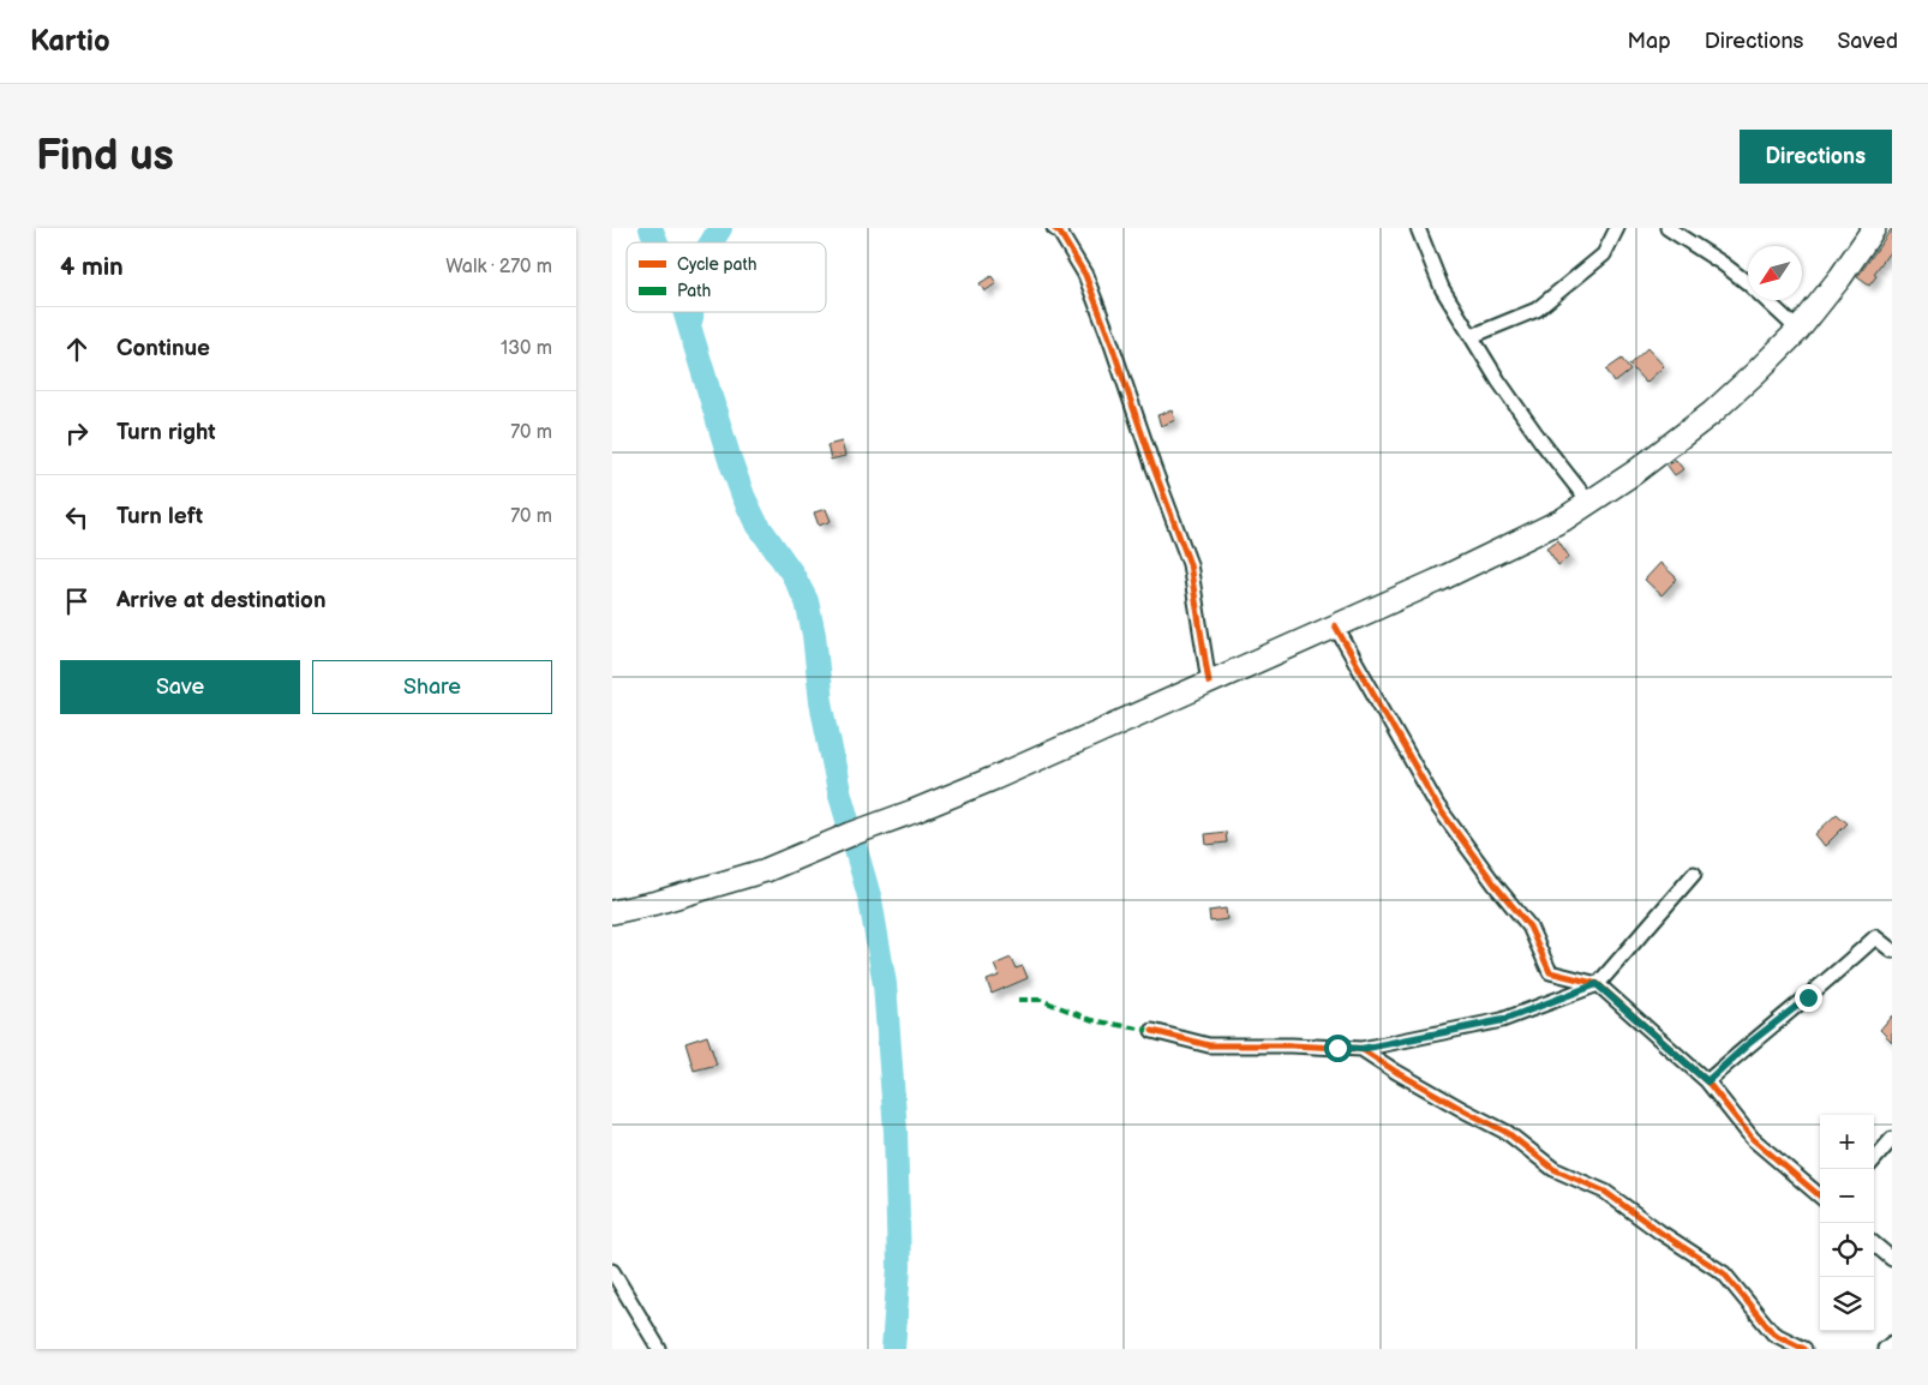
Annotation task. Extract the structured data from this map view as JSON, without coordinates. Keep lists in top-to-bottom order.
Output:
{
  "legend": ["Cycle path", "Path"],
  "north": "bottom left",
  "page": {
    "header": "Kartio",
    "nav": ["Map", "Directions", "Saved"],
    "buttons": [
      "Directions",
      ["Save", "Share"]
    ],
    "title": "Find us",
    "heading": ["4 min", "Walk · 270 m"],
    "list": [
      ["Continue", "130 m"],
      ["Turn right", "70 m"],
      ["Turn left", "70 m"],
      "Arrive at destination"
    ],
    "map_buttons": ["+", "−"]
  }
}
